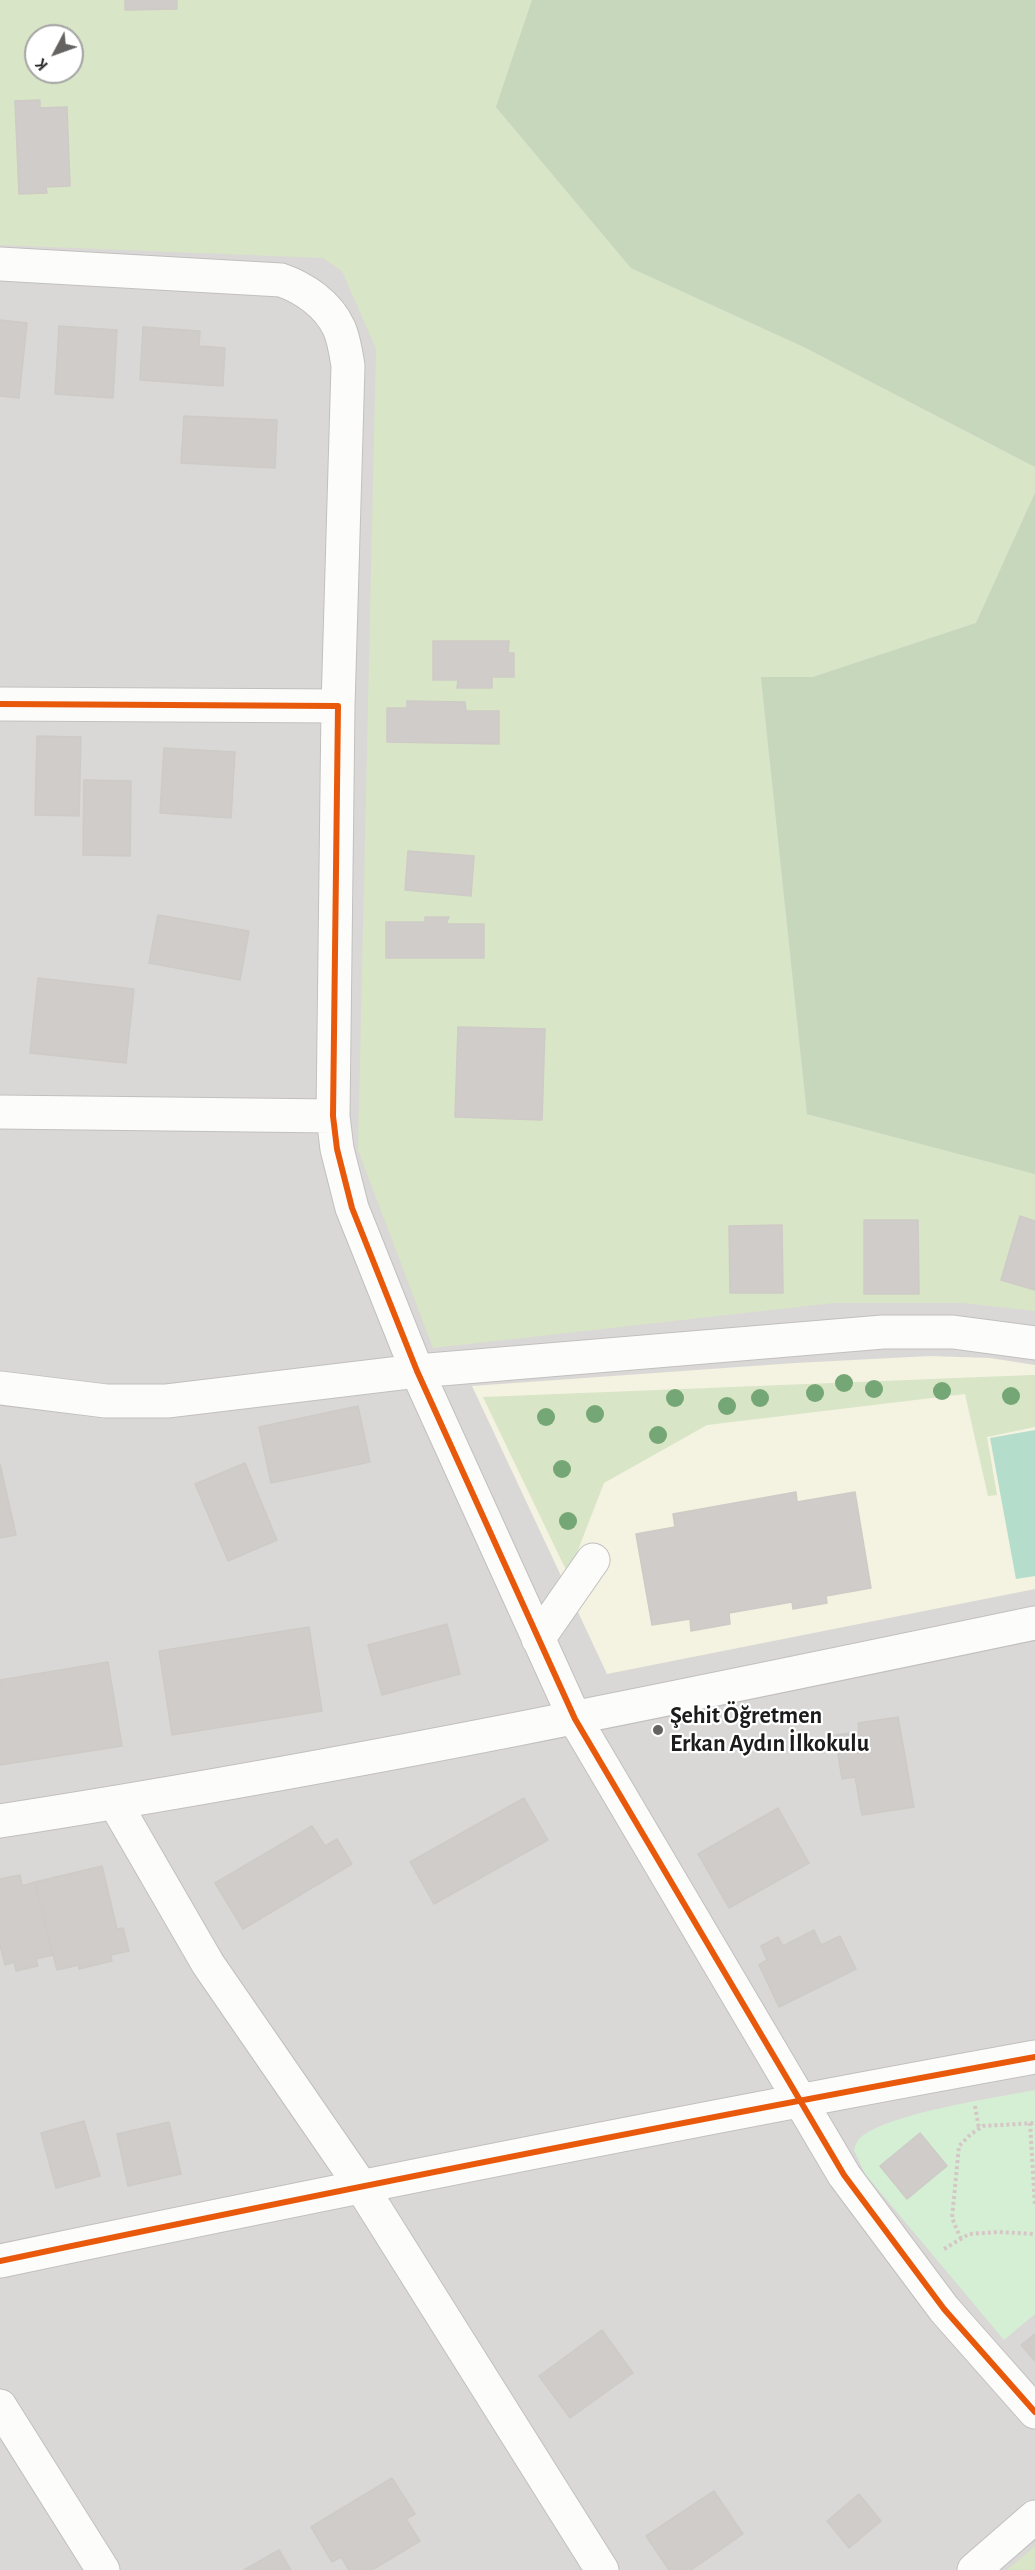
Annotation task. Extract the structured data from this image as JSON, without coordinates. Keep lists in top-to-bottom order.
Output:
{
  "places": ["Şehit Öğretmen Erkan Aydın İlkokulu"],
  "north": "bottom left"
}
